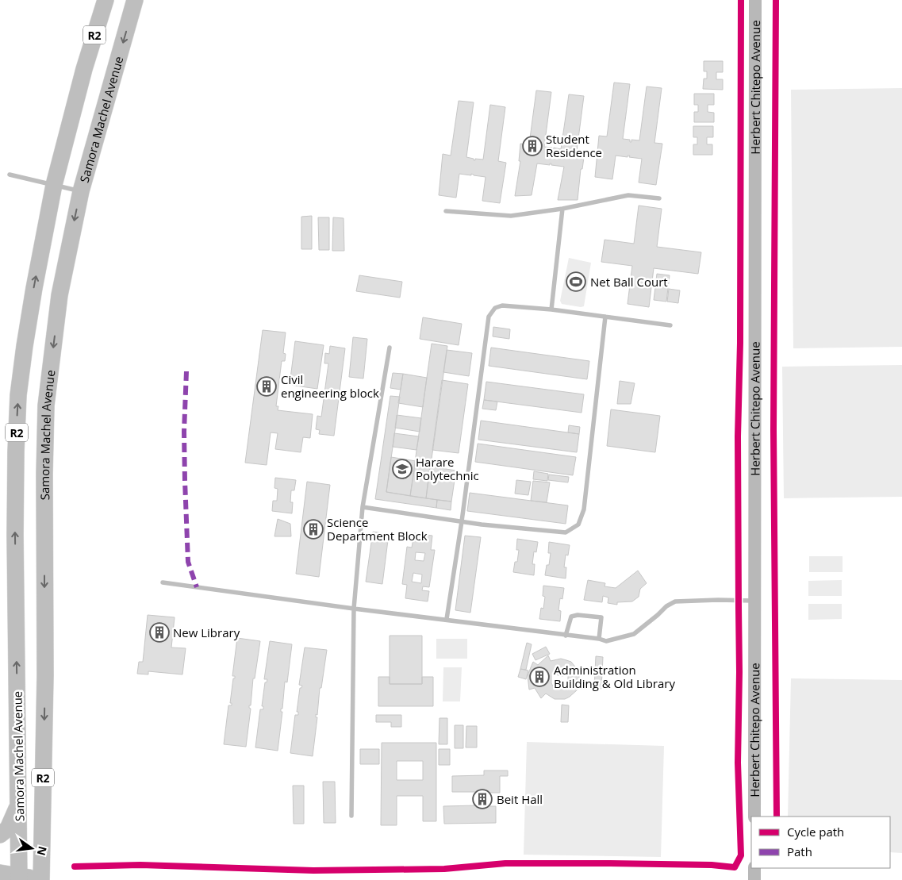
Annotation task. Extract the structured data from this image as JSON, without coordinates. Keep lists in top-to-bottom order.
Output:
{
  "streets": {
    "highway": ["R2", "Samora Machel Avenue"],
    "main road": ["Herbert Chitepo Avenue"]
  },
  "places": {
    "building": [
      "Student Residence",
      "Civil engineering block",
      "Science Department Block",
      "New Library",
      "Administration Building & Old Library",
      "Beit Hall"
    ],
    "sports": ["Net Ball Court"],
    "school or university": ["Harare Polytechnic"]
  },
  "legend": ["Cycle path", "Path"],
  "north": "right"
}
